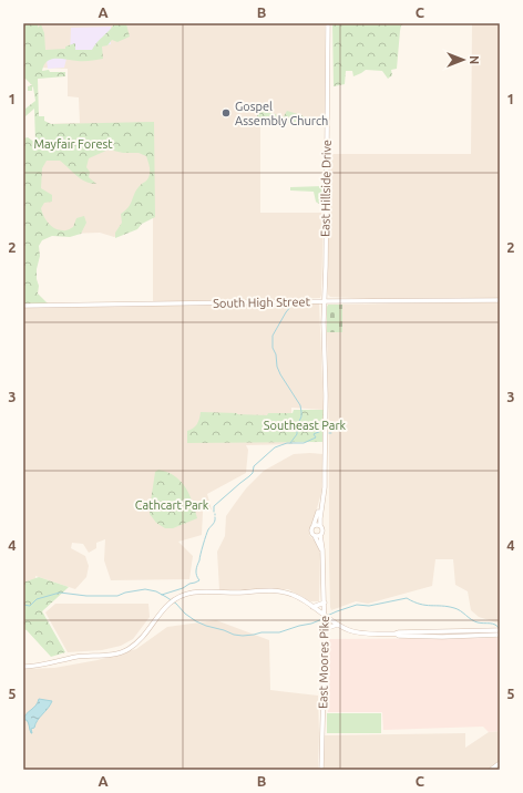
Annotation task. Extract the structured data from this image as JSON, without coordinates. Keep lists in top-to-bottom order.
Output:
{
  "streets": {
    "main road": ["East Hillside Drive", "South High Street", "East Moores Pike"]
  },
  "crossings": [
    ["East Hillside Drive", "South High Street"]
  ],
  "parks": ["Mayfair Forest", "Southeast Park", "Cathcart Park"],
  "places": ["Gospel Assembly Church"],
  "north": "right",
  "grid": {
    "columns": ["A", "B", "C"],
    "rows": [
      "1",
      "2",
      "3",
      "4",
      "5"
    ]
  }
}
